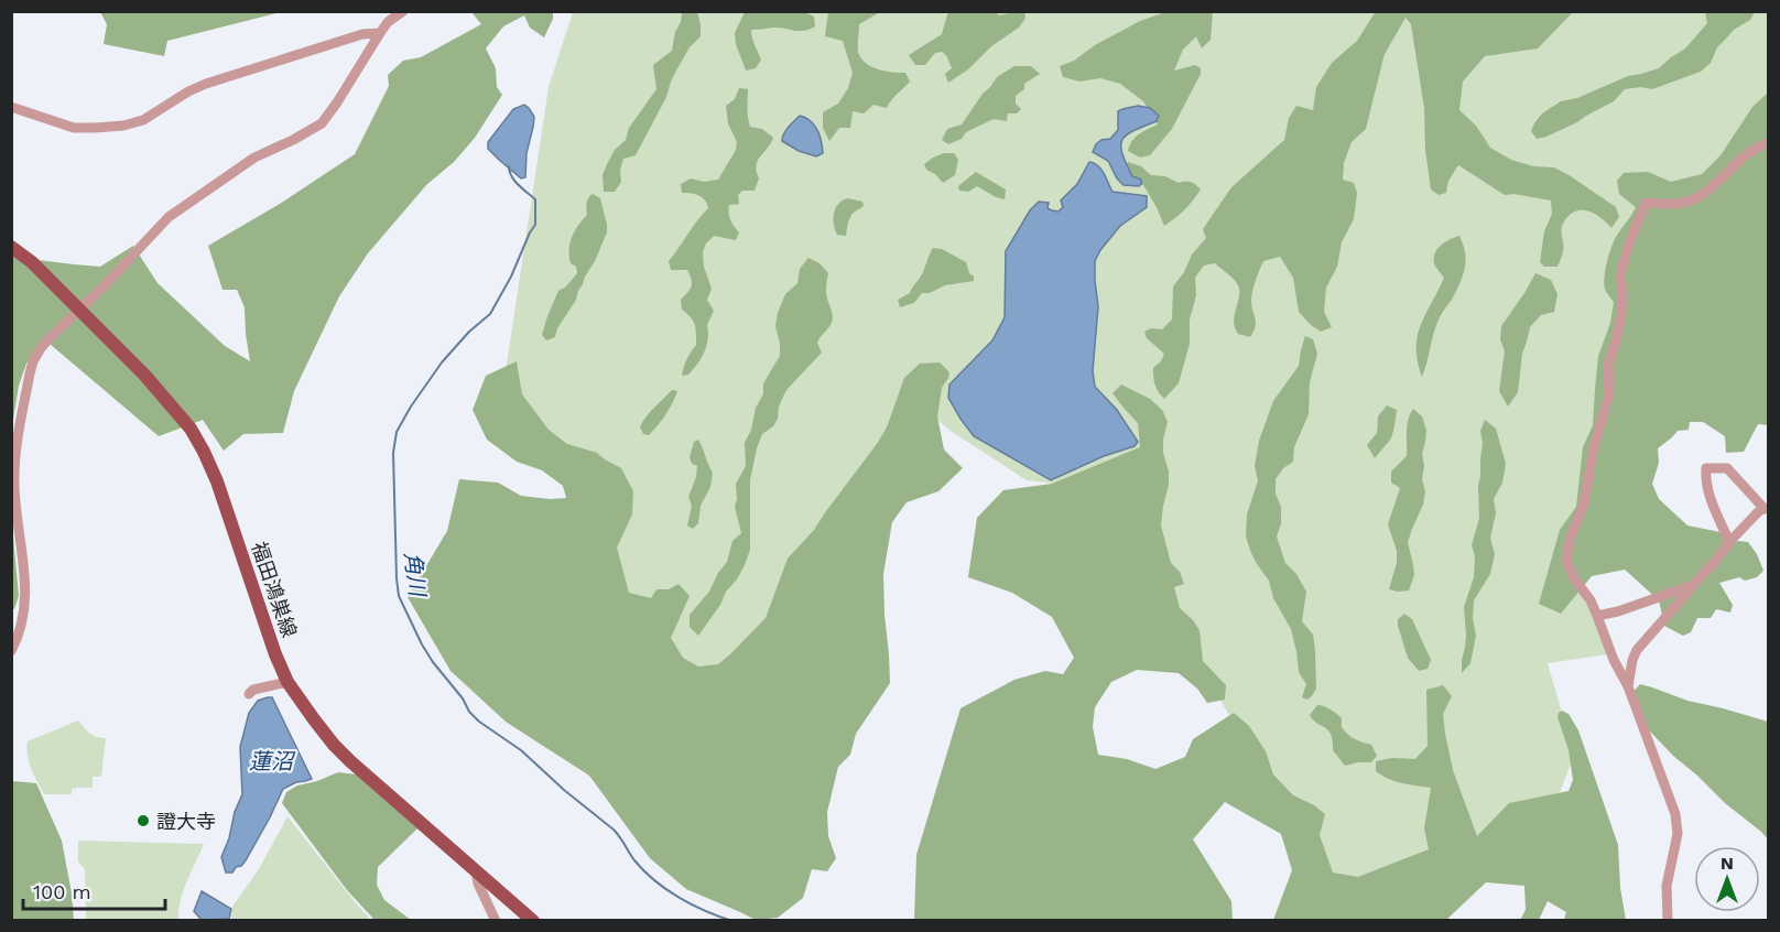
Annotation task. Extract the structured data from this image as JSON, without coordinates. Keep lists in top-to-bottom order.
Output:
{
  "streets": {
    "main road": ["福田鴻巣線"]
  },
  "water": ["角川", "蓮沼"],
  "places": ["證大寺"],
  "scale_bar": "100 m",
  "north": "top"
}
